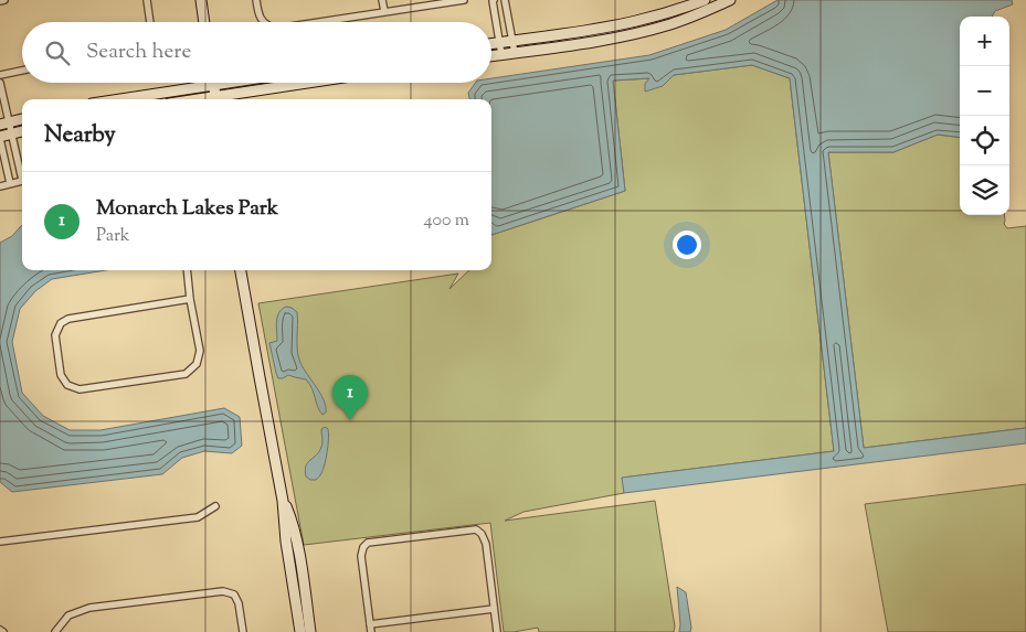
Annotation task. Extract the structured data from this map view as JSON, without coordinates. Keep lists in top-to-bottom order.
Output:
{
  "page": {
    "map_buttons": ["+", "−"],
    "search": "Search here",
    "heading": "Nearby",
    "list": [
      {
        "mark": "1",
        "name": "Monarch Lakes Park",
        "note": "Park",
        "value": "400 m"
      }
    ],
    "pins": "1"
  }
}
